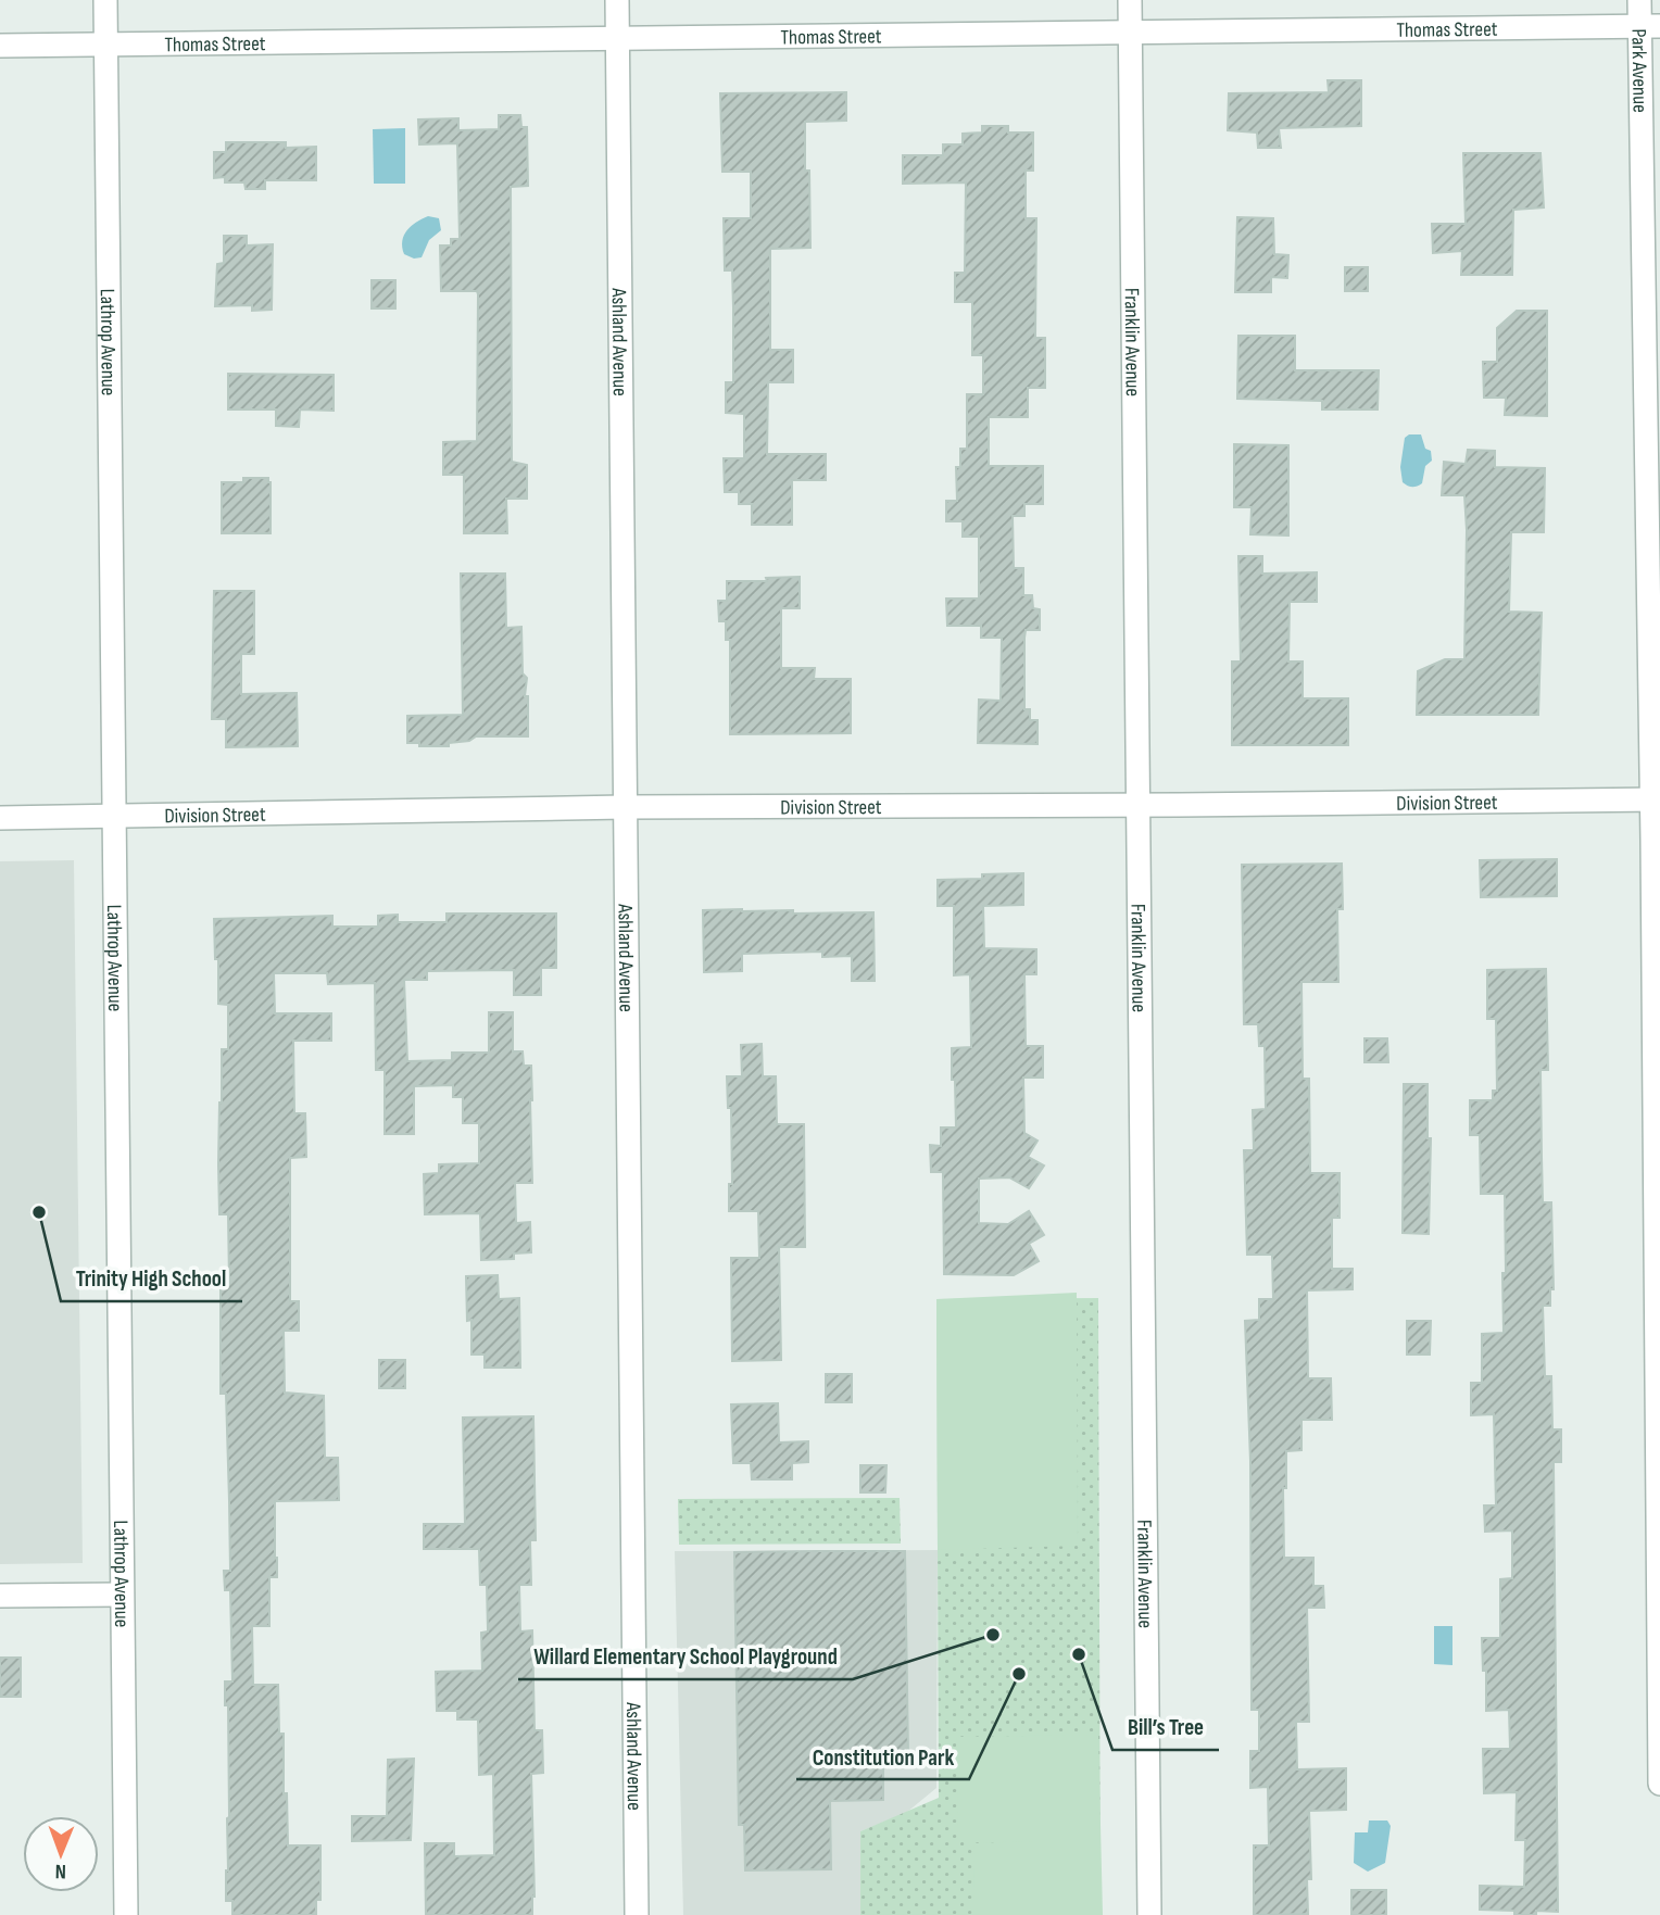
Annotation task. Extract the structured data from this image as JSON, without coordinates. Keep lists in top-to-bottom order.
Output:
{
  "streets": {
    "street": [
      "Thomas Street",
      "Park Avenue",
      "Lathrop Avenue",
      "Ashland Avenue",
      "Franklin Avenue",
      "Division Street"
    ]
  },
  "crossings": [
    ["Thomas Street", "Park Avenue"],
    ["Thomas Street", "Lathrop Avenue"],
    ["Thomas Street", "Ashland Avenue"],
    ["Thomas Street", "Franklin Avenue"],
    ["Park Avenue", "Division Street"],
    ["Lathrop Avenue", "Division Street"],
    ["Ashland Avenue", "Division Street"],
    ["Franklin Avenue", "Division Street"]
  ],
  "places": [
    "Trinity High School",
    "Willard Elementary School Playground",
    "Bill’s Tree",
    "Constitution Park"
  ],
  "north": "bottom"
}
